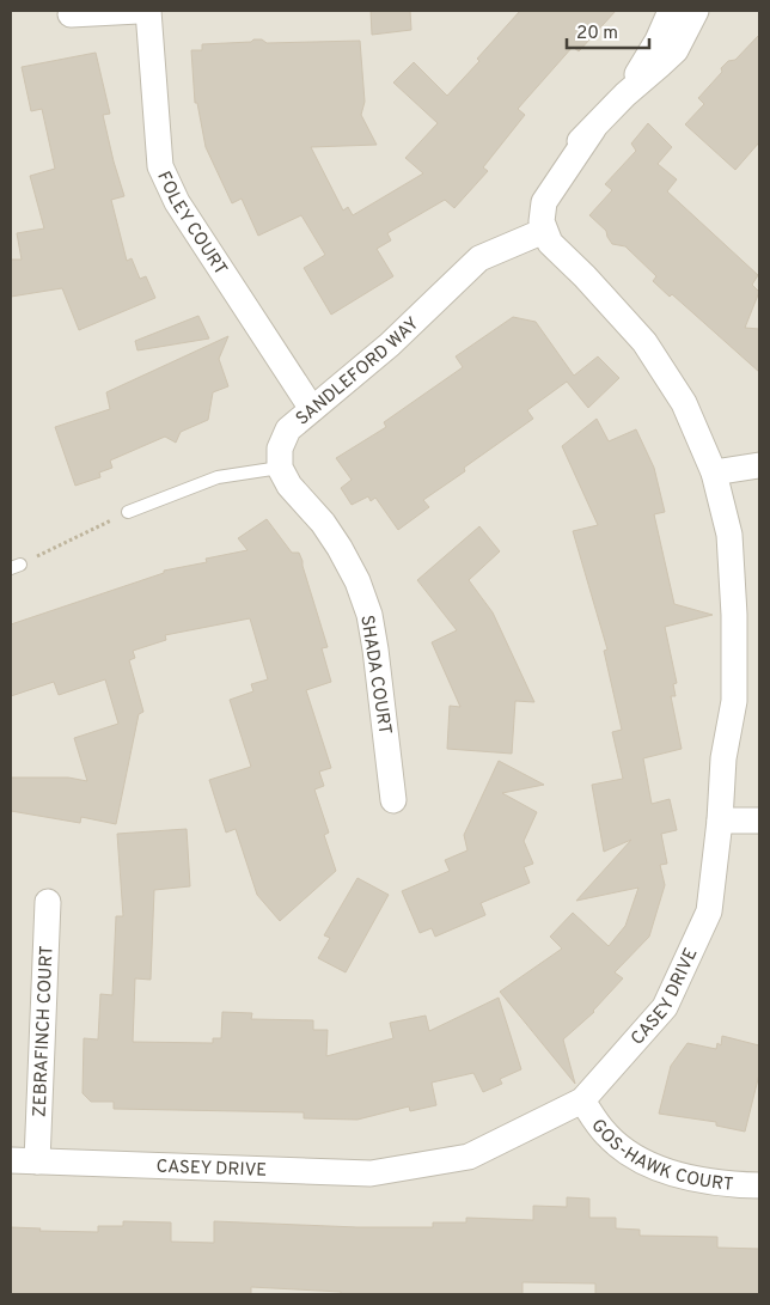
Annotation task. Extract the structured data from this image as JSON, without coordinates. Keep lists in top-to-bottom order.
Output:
{
  "streets": {
    "street": [
      "FOLEY COURT",
      "SANDLEFORD WAY",
      "SHADA COURT",
      "CASEY DRIVE",
      "ZEBRAFINCH COURT",
      "GOS-HAWK COURT"
    ]
  },
  "crossings": [
    ["FOLEY COURT", "SANDLEFORD WAY"],
    ["SANDLEFORD WAY", "SHADA COURT"],
    ["SANDLEFORD WAY", "CASEY DRIVE"],
    ["CASEY DRIVE", "ZEBRAFINCH COURT"],
    ["CASEY DRIVE", "GOS-HAWK COURT"]
  ],
  "scale_bar": "20 m"
}
